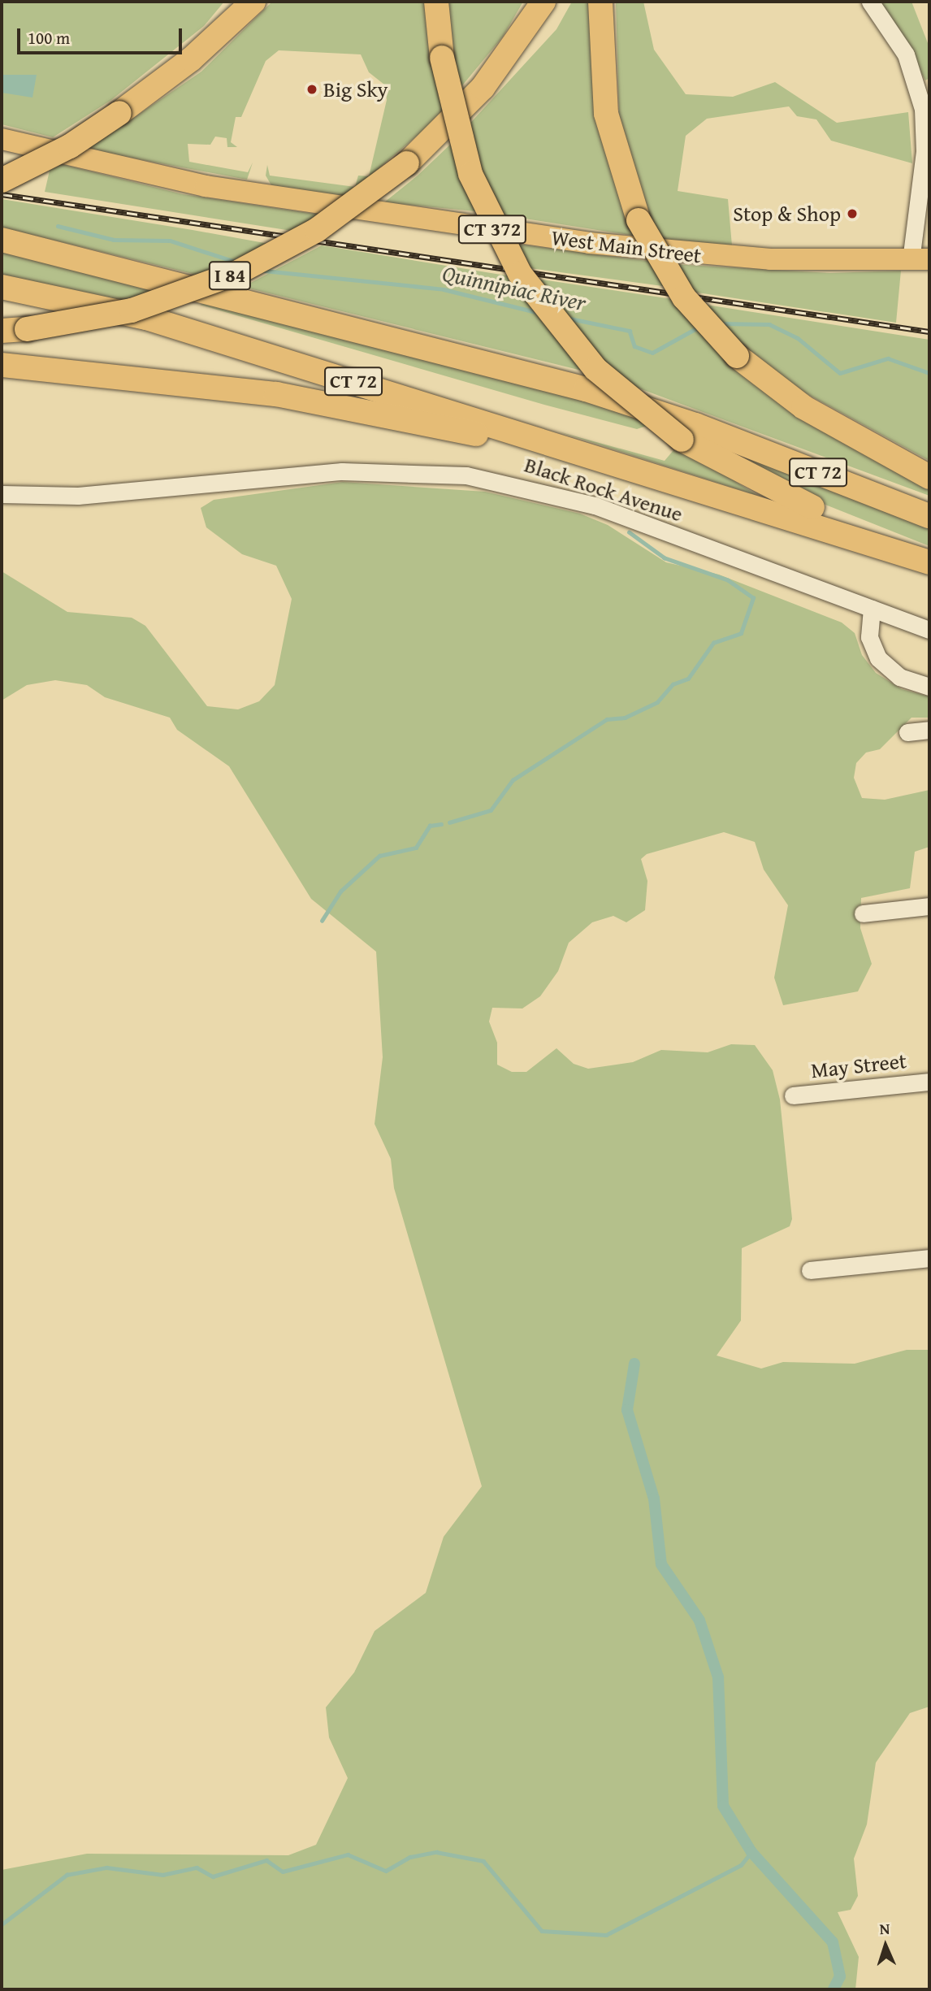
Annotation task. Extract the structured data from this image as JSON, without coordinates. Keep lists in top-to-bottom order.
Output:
{
  "streets": {
    "highway": ["I 84", "CT 72"],
    "main road": ["CT 372", "West Main Street"],
    "street": ["Black Rock Avenue", "May Street"]
  },
  "water": ["Quinnipiac River"],
  "places": ["Big Sky", "Stop & Shop"],
  "scale_bar": "100 m",
  "north": "top"
}
